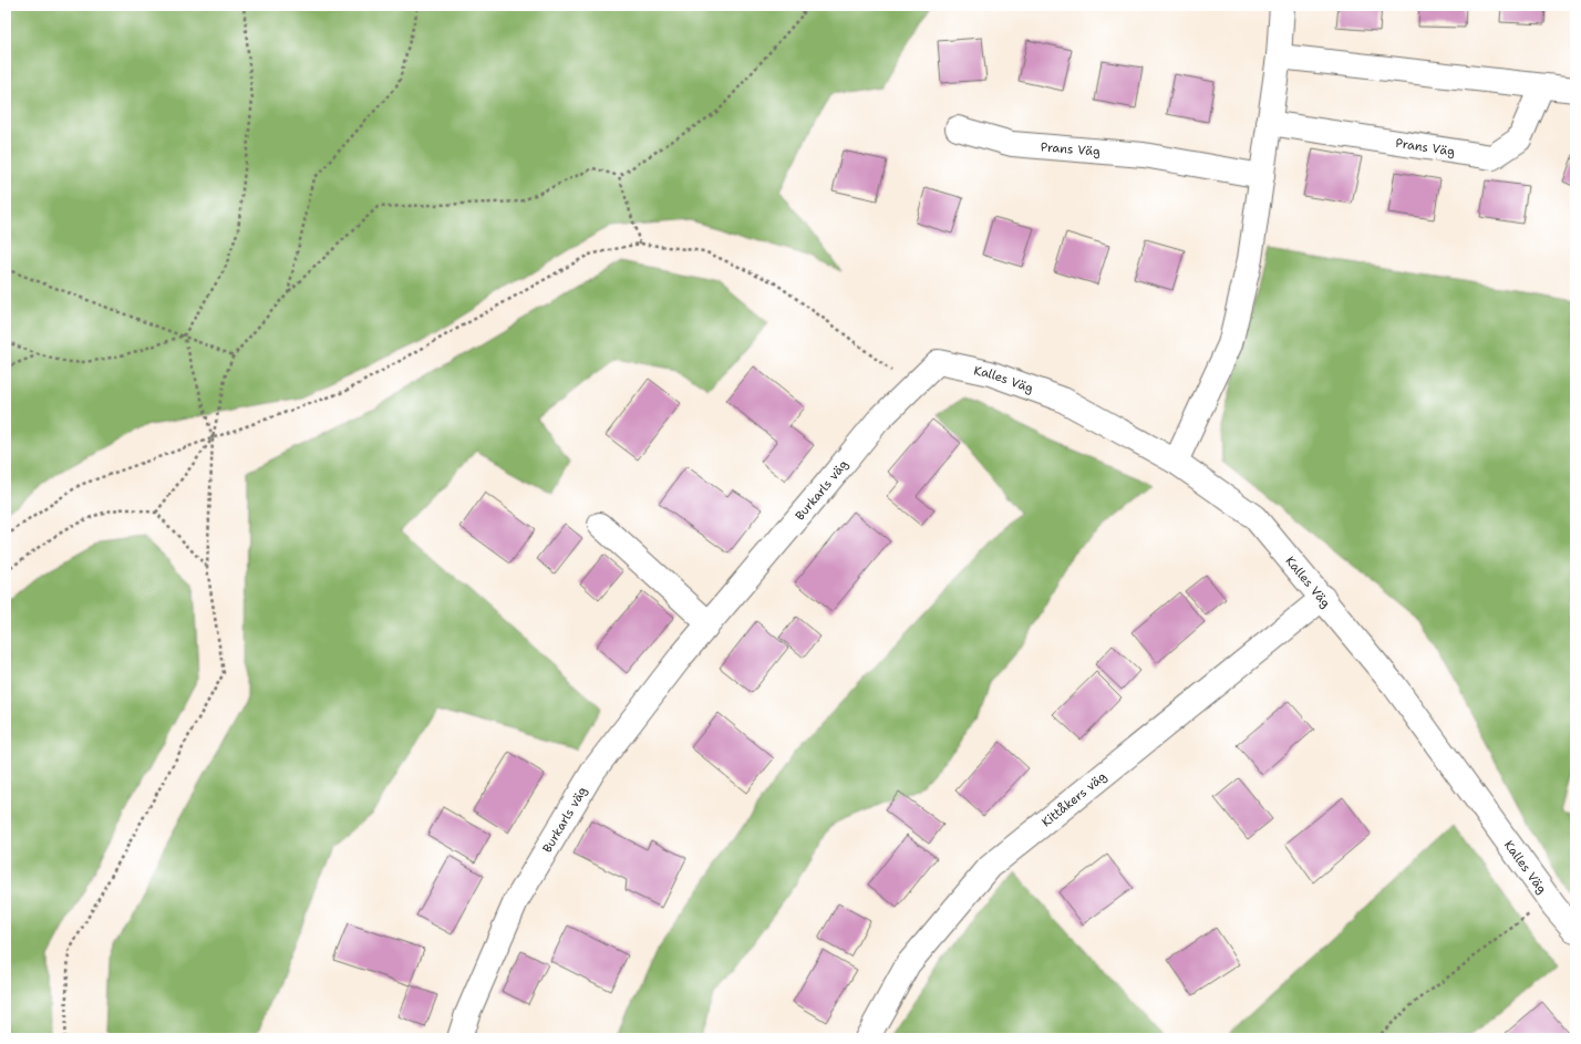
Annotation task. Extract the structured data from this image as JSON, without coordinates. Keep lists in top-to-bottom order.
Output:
{
  "streets": {
    "street": [
      "Prans Väg",
      "Kalles Väg",
      "Burkarls väg",
      "Kittåkers väg"
    ]
  },
  "crossings": [
    ["Kalles Väg", "Burkarls väg"],
    ["Kalles Väg", "Kittåkers väg"]
  ]
}
